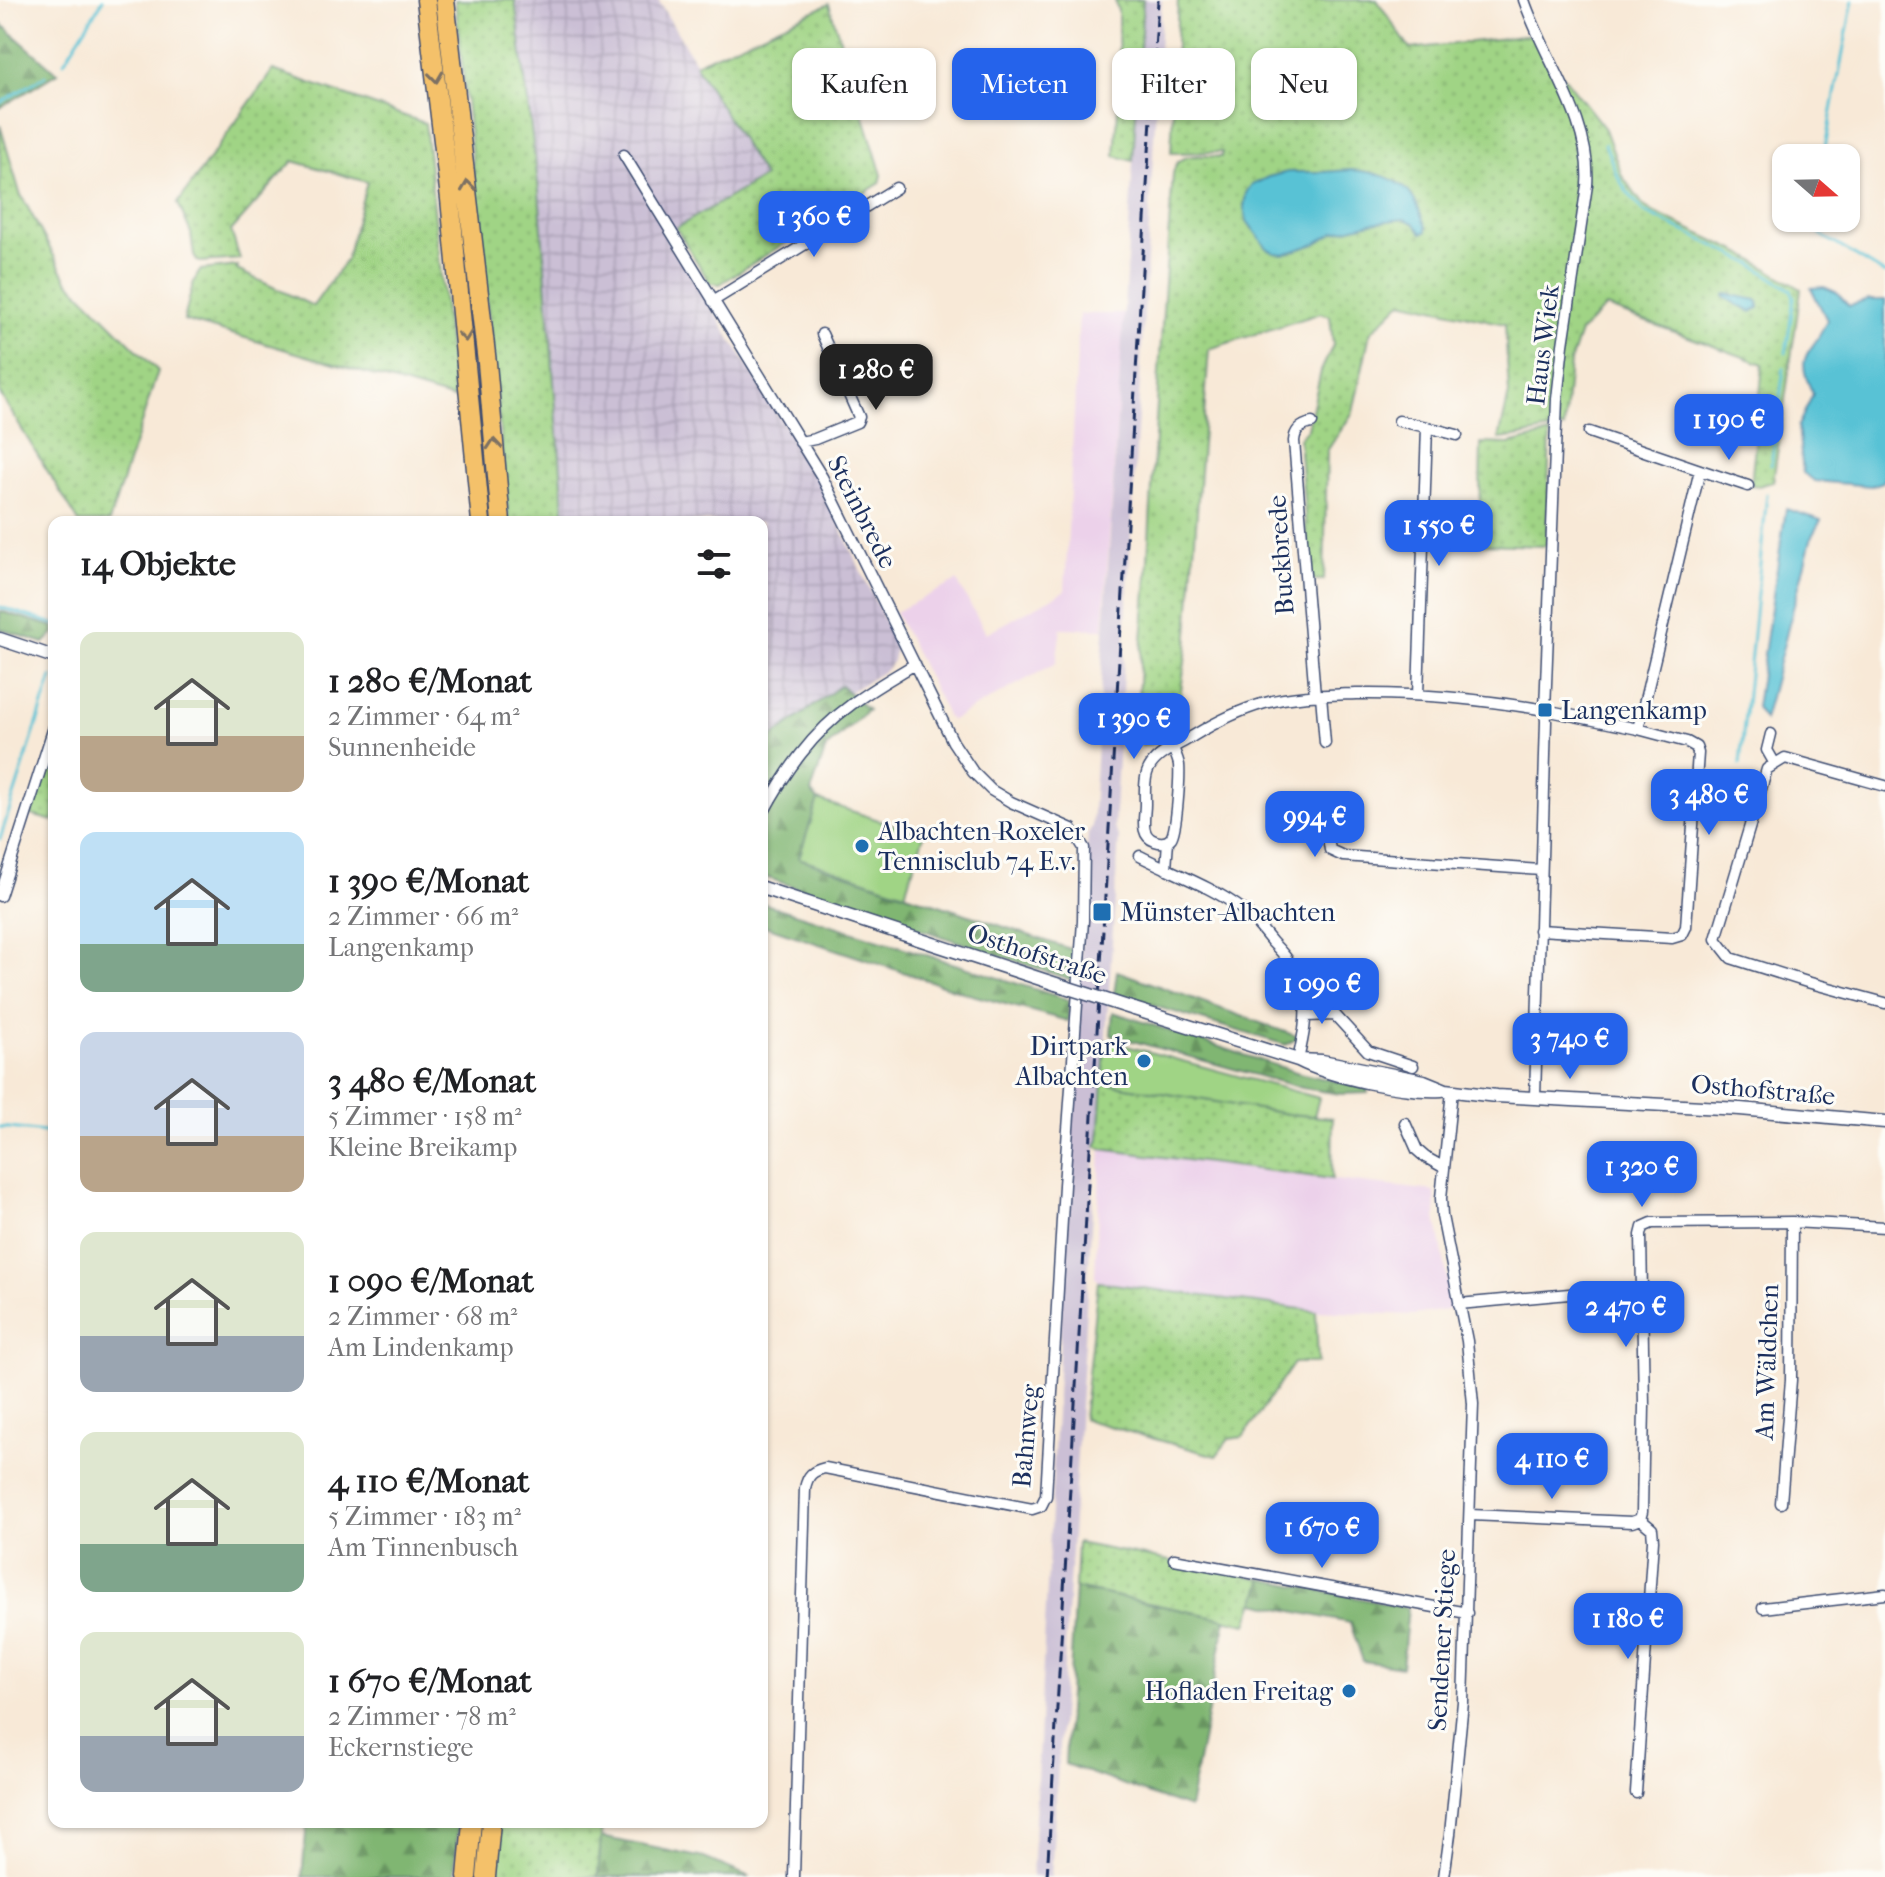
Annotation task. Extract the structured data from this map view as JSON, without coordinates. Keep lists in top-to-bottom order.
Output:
{
  "streets": {
    "street": [
      "Haus Wiek",
      "Steinbrede",
      "Buckbrede",
      "Osthofstraße",
      "Am Wäldchen",
      "Bahnweg",
      "Sendener Stiege"
    ]
  },
  "crossings": [
    ["Steinbrede", "Bahnweg"],
    ["Osthofstraße", "Sendener Stiege"]
  ],
  "places": {
    "transit": ["Langenkamp", "Münster-Albachten"],
    "other": ["Albachten-Roxeler Tennisclub 74 E.v.", "Dirtpark Albachten", "Hofladen Freitag"]
  },
  "north": "right",
  "page": {
    "chip": [
      "Kaufen",
      "Mieten",
      "Filter",
      "Neu"
    ],
    "price": [
      "1 360 €",
      "1 280 €",
      "1 190 €",
      "1 550 €",
      "1 390 €",
      "3 480 €",
      "994 €",
      "1 090 €",
      "3 740 €",
      "1 320 €",
      "2 470 €",
      "4 110 €",
      "1 670 €",
      "1 180 €"
    ],
    "heading": "14 Objekte",
    "list": [
      {
        "name": "1 280 €/Monat",
        "note": "2 Zimmer · 64 m² · Sunnenheide"
      },
      {
        "name": "1 390 €/Monat",
        "note": "2 Zimmer · 66 m² · Langenkamp"
      },
      {
        "name": "3 480 €/Monat",
        "note": "5 Zimmer · 158 m² · Kleine Breikamp"
      },
      {
        "name": "1 090 €/Monat",
        "note": "2 Zimmer · 68 m² · Am Lindenkamp"
      },
      {
        "name": "4 110 €/Monat",
        "note": "5 Zimmer · 183 m² · Am Tinnenbusch"
      },
      {
        "name": "1 670 €/Monat",
        "note": "2 Zimmer · 78 m² · Eckernstiege"
      }
    ]
  }
}
